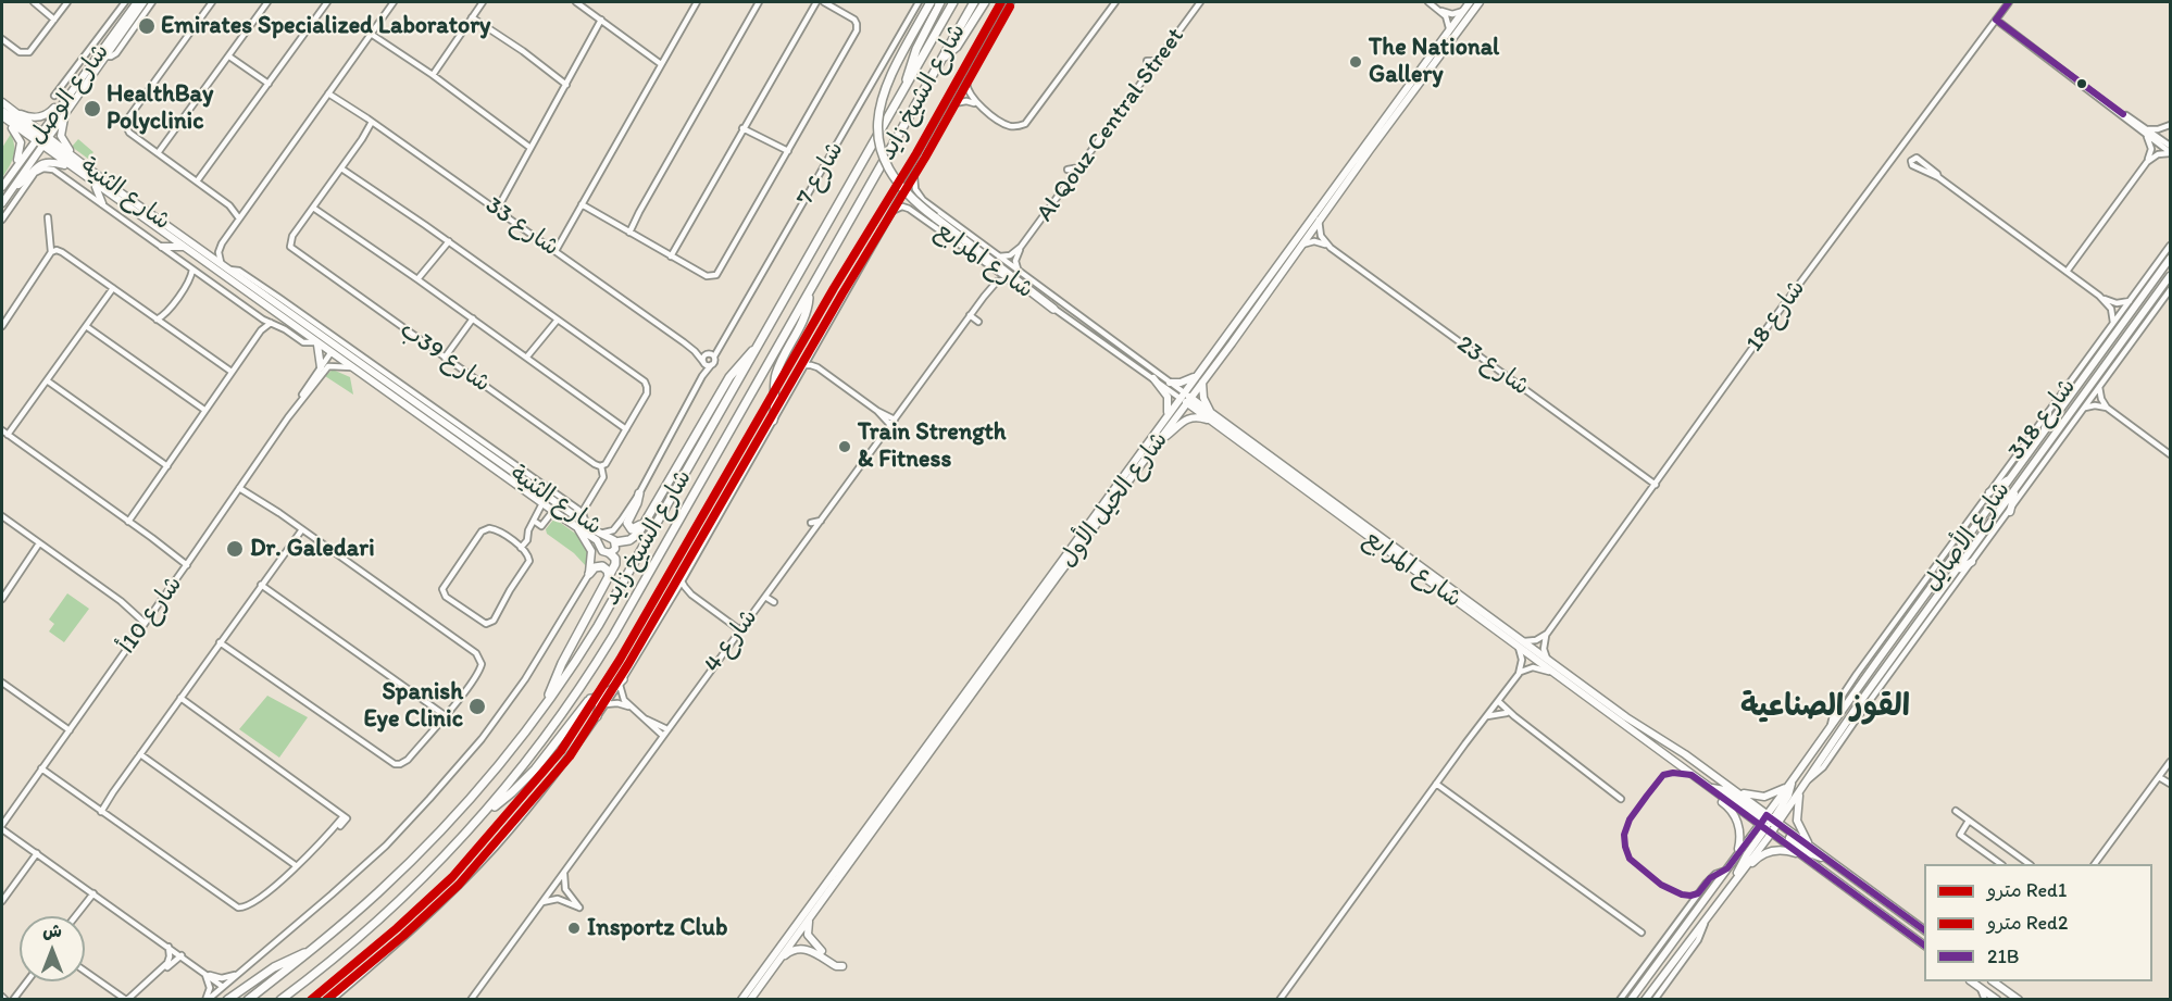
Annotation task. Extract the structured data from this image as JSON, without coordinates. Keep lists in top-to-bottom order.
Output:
{
  "streets": {
    "highway": ["شارع الشيخ زايد"],
    "main road": [
      "شارع الوصل",
      "شارع الثنية",
      "شارع المرابع",
      "شارع الخيل الأول",
      "شارع الأصايل"
    ],
    "street": [
      "Al Qouz Central Street",
      "شارع 7",
      "شارع 33",
      "شارع 18",
      "شارع 39ب",
      "شارع 23",
      "شارع 318",
      "شارع 10أ",
      "شارع 4"
    ]
  },
  "crossings": [
    ["شارع الوصل", "شارع الثنية"],
    ["Al Qouz Central Street", "شارع المرابع"],
    ["شارع 7", "شارع 33"],
    ["شارع الثنية", "شارع 10أ"],
    ["شارع المرابع", "شارع الخيل الأول"],
    ["شارع المرابع", "شارع الأصايل"],
    ["شارع 18", "شارع 23"],
    ["شارع 23", "شارع الخيل الأول"],
    ["شارع 318", "شارع الأصايل"]
  ],
  "districts": ["القوز الصناعية"],
  "places": [
    "Emirates Specialized Laboratory",
    "The National Gallery",
    "HealthBay Polyclinic",
    "Train Strength & Fitness",
    "Dr. Galedari",
    "Spanish Eye Clinic",
    "Insportz Club"
  ],
  "lines": ["metro line Red1", "transit line 21B", "metro line Red2"],
  "legend": ["مترو Red1", "مترو Red2", "21B"],
  "north": "top"
}
